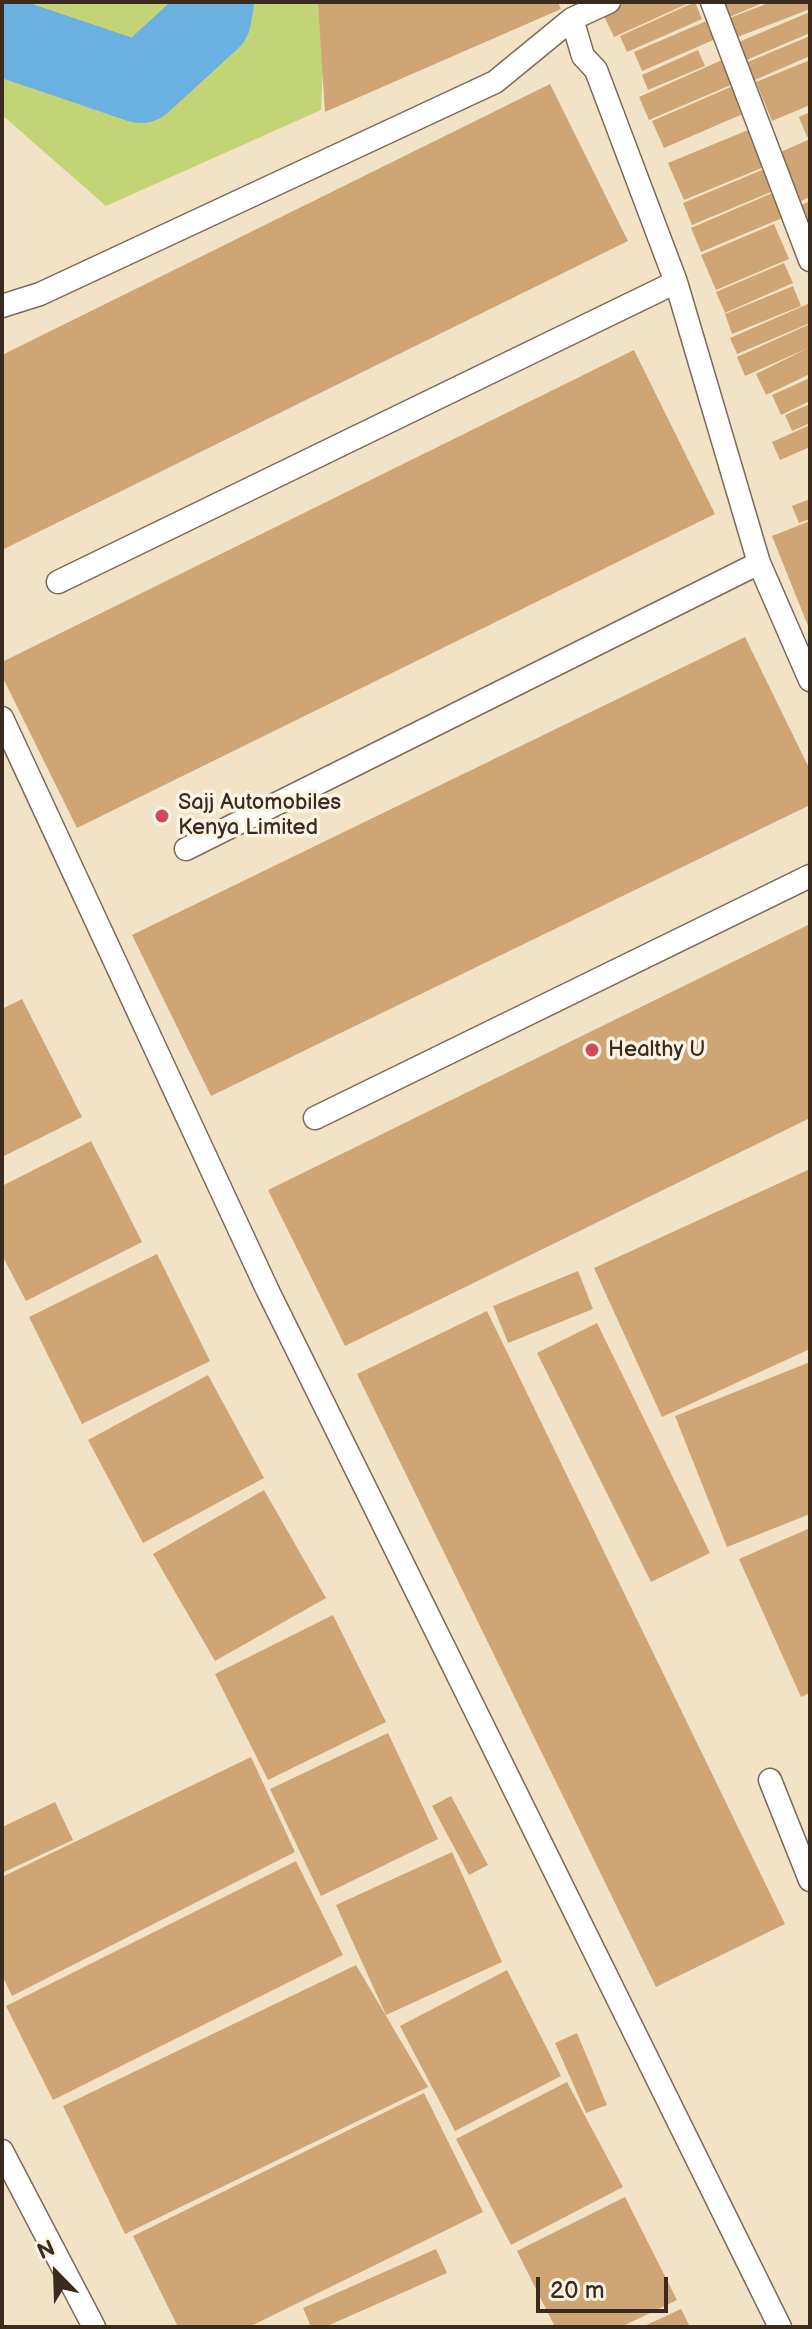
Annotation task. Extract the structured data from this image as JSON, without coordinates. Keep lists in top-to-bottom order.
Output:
{
  "places": ["Sajj Automobiles Kenya Limited", "Healthy U"],
  "scale_bar": "20 m",
  "north": "top left"
}
